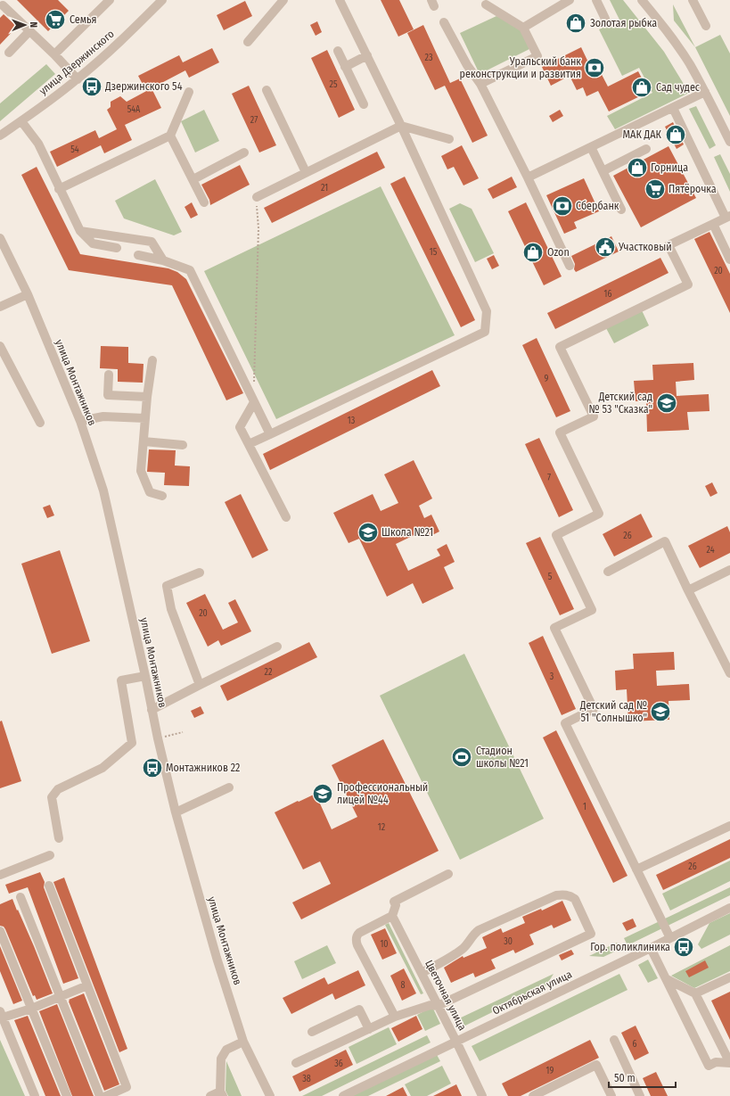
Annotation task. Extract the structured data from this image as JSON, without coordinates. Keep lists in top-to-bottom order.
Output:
{
  "streets": {
    "street": [
      "улица Дзержинского",
      "улица Монтажников",
      "Октябрьская улица",
      "Цветочная улица"
    ]
  },
  "crossings": [
    ["Октябрьская улица", "Цветочная улица"]
  ],
  "places": {
    "supermarket": ["Семья", "Пятёрочка"],
    "shop": [
      "Золотая рыбка",
      "Сад чудес",
      "МАК ДАК",
      "Горница",
      "Ozon"
    ],
    "bank": ["Уральский банк реконструкции и развития", "Сбербанк"],
    "bus stop": ["Дзержинского 54", "Монтажников 22", "Гор. поликлиника"],
    "public building": ["Участковый"],
    "school or university": [
      "Детский сад № 53 \"Сказка\"",
      "Школа №21",
      "Детский сад № 51 \"Солнышко\"",
      "Профессиональный лицей №44"
    ],
    "sports": ["Стадион школы №21"]
  },
  "house_numbers": [
    "23",
    "25",
    "54А",
    "27",
    "54",
    "21",
    "15",
    "20",
    "16",
    "9",
    "13",
    "7",
    "26",
    "24",
    "5",
    "20",
    "22",
    "3",
    "1",
    "12",
    "26",
    "30",
    "10",
    "8",
    "6",
    "36",
    "19",
    "38"
  ],
  "scale_bar": "50 m",
  "north": "right"
}
